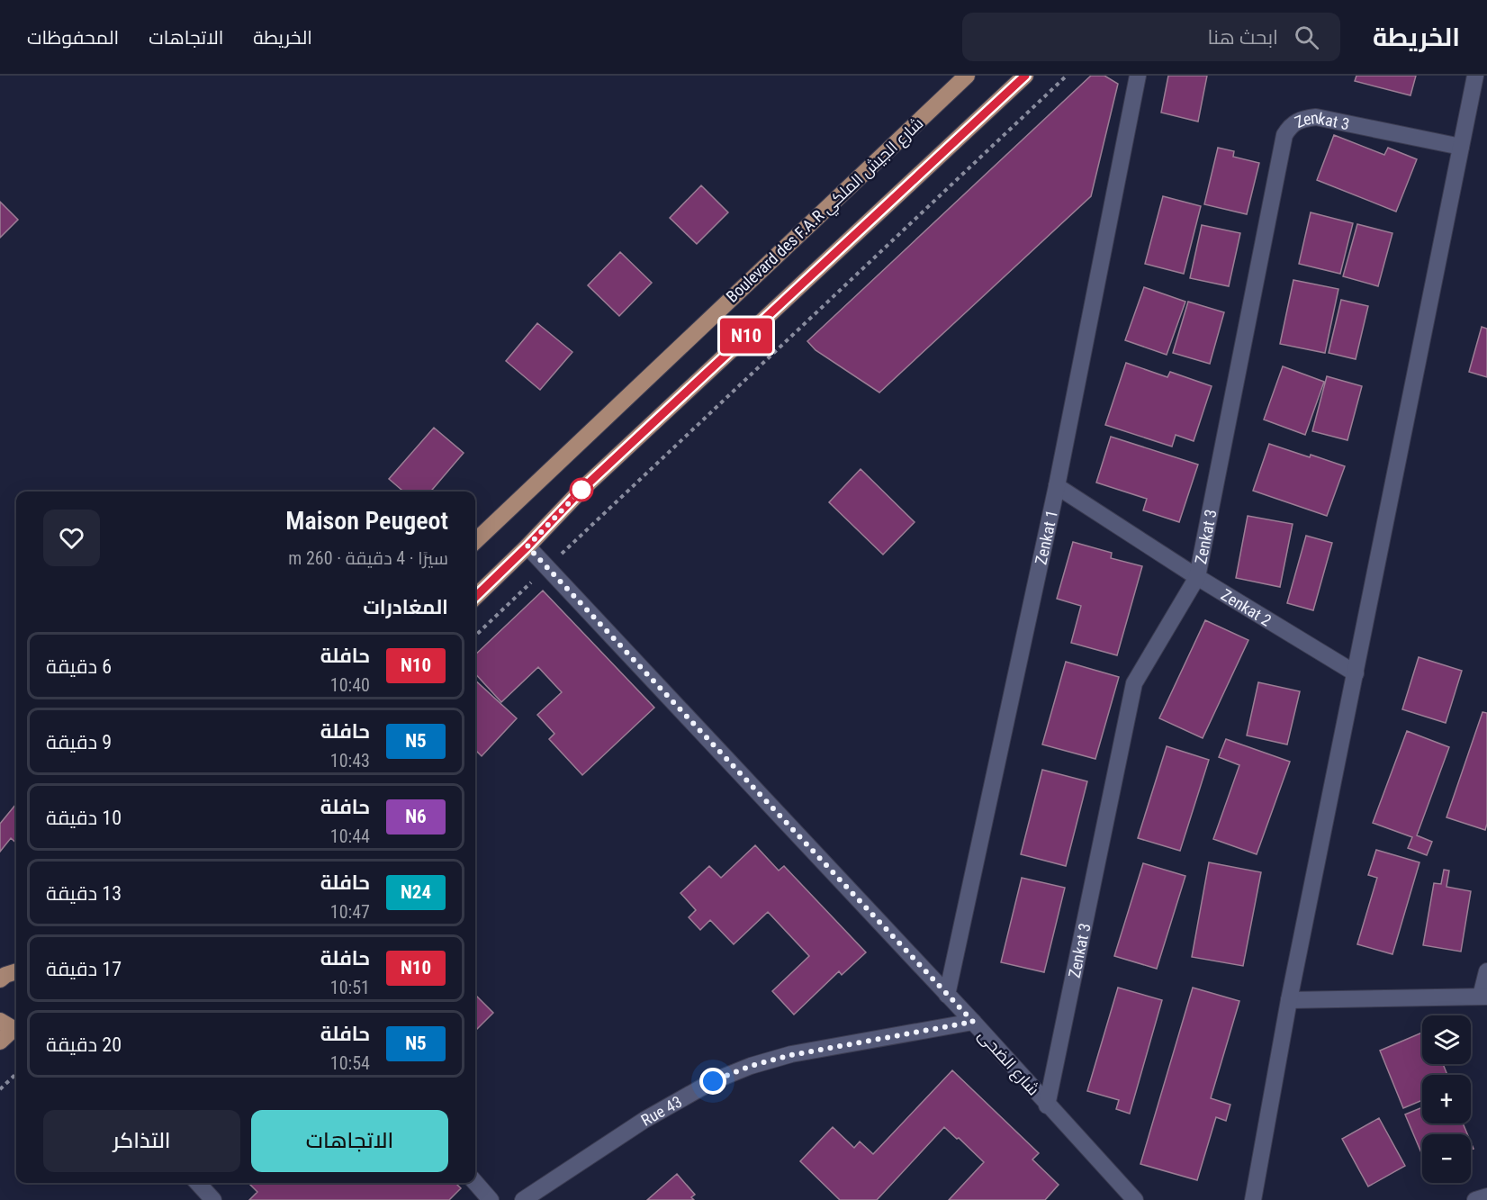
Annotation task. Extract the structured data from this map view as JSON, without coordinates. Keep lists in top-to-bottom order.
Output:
{
  "streets": {
    "main road": ["Boulevard des F.A.R شارع الجيش الملكي"],
    "street": [
      "Zenkat 3",
      "Zenkat 1",
      "Zenkat 2",
      "شارع الضحى",
      "Rue 43"
    ]
  },
  "crossings": [
    ["Zenkat 3", "Zenkat 2"],
    ["Zenkat 3", "شارع الضحى"],
    ["Zenkat 1", "Zenkat 2"],
    ["Zenkat 1", "شارع الضحى"],
    ["شارع الضحى", "Rue 43"]
  ],
  "lines": ["bus line N10"],
  "page": {
    "header": "الخريطة",
    "search": "ابحث هنا",
    "nav": ["الخريطة", "الاتجاهات", "المحفوظات"],
    "on_map": "N10",
    "heading": [
      ["Maison Peugeot", "سيرًا · 4 دقيقة · 260 m"],
      "المغادرات"
    ],
    "list": [
      {
        "mark": "N10",
        "name": "حافلة",
        "note": "10:40",
        "value": "6 دقيقة"
      },
      {
        "mark": "N5",
        "name": "حافلة",
        "note": "10:43",
        "value": "9 دقيقة"
      },
      {
        "mark": "N6",
        "name": "حافلة",
        "note": "10:44",
        "value": "10 دقيقة"
      },
      {
        "mark": "N24",
        "name": "حافلة",
        "note": "10:47",
        "value": "13 دقيقة"
      },
      {
        "mark": "N10",
        "name": "حافلة",
        "note": "10:51",
        "value": "17 دقيقة"
      },
      {
        "mark": "N5",
        "name": "حافلة",
        "note": "10:54",
        "value": "20 دقيقة"
      }
    ],
    "map_buttons": ["+", "−"],
    "buttons": ["الاتجاهات", "التذاكر"]
  }
}
